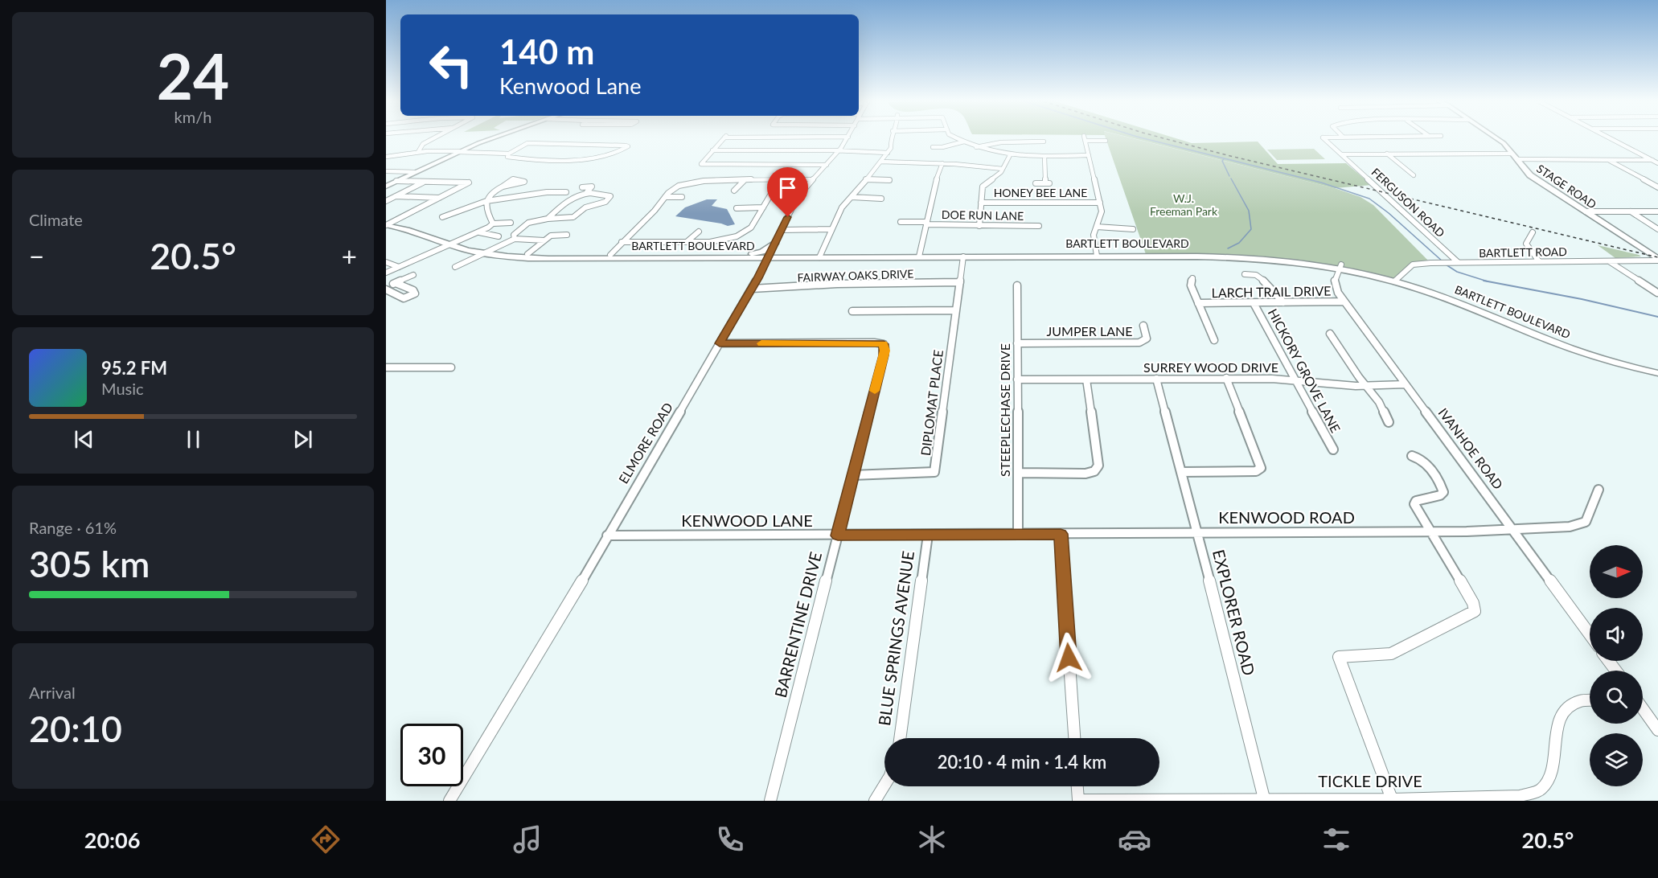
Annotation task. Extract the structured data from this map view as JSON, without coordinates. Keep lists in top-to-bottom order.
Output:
{
  "streets": {
    "main road": ["STAGE ROAD", "BARTLETT BOULEVARD"],
    "street": [
      "HONEY BEE LANE",
      "FERGUSON ROAD",
      "DOE RUN LANE",
      "BARTLETT ROAD",
      "FAIRWAY OAKS DRIVE",
      "LARCH TRAIL DRIVE",
      "JUMPER LANE",
      "SURREY WOOD DRIVE",
      "HICKORY GROVE LANE",
      "DIPLOMAT PLACE",
      "STEEPLECHASE DRIVE",
      "ELMORE ROAD",
      "IVANHOE ROAD",
      "KENWOOD ROAD",
      "KENWOOD LANE",
      "EXPLORER ROAD",
      "BARRENTINE DRIVE",
      "BLUE SPRINGS AVENUE",
      "TICKLE DRIVE"
    ]
  },
  "crossings": [
    ["STAGE ROAD", "BARTLETT ROAD"],
    ["FERGUSON ROAD", "BARTLETT ROAD"],
    ["BARTLETT BOULEVARD", "BARTLETT ROAD"],
    ["BARTLETT BOULEVARD", "DIPLOMAT PLACE"],
    ["BARTLETT BOULEVARD", "ELMORE ROAD"],
    ["BARTLETT BOULEVARD", "IVANHOE ROAD"],
    ["FAIRWAY OAKS DRIVE", "DIPLOMAT PLACE"],
    ["FAIRWAY OAKS DRIVE", "ELMORE ROAD"],
    ["LARCH TRAIL DRIVE", "HICKORY GROVE LANE"],
    ["LARCH TRAIL DRIVE", "IVANHOE ROAD"],
    ["JUMPER LANE", "STEEPLECHASE DRIVE"],
    ["SURREY WOOD DRIVE", "HICKORY GROVE LANE"],
    ["SURREY WOOD DRIVE", "STEEPLECHASE DRIVE"],
    ["SURREY WOOD DRIVE", "IVANHOE ROAD"],
    ["SURREY WOOD DRIVE", "EXPLORER ROAD"],
    ["DIPLOMAT PLACE", "BARRENTINE DRIVE"],
    ["STEEPLECHASE DRIVE", "KENWOOD LANE"],
    ["ELMORE ROAD", "KENWOOD LANE"],
    ["ELMORE ROAD", "BARRENTINE DRIVE"],
    ["IVANHOE ROAD", "KENWOOD ROAD"],
    ["KENWOOD ROAD", "KENWOOD LANE"],
    ["KENWOOD ROAD", "EXPLORER ROAD"],
    ["KENWOOD LANE", "BARRENTINE DRIVE"],
    ["KENWOOD LANE", "BLUE SPRINGS AVENUE"],
    ["EXPLORER ROAD", "TICKLE DRIVE"]
  ],
  "parks": ["W.J. Freeman Park"],
  "north": "right",
  "page": {
    "tile": [
      ["24", "km/h"],
      "Climate",
      ["Range · 61%", "305 km"],
      ["Arrival", "20:10"]
    ],
    "turn": ["140 m", "Kenwood Lane"],
    "heat": ["−", "20.5°", "+"],
    "song": ["95.2 FM", "Music"],
    "limit": "30",
    "trip": "20:10 · 4 min · 1.4 km",
    "tabs": ["20:06", "20.5°"]
  }
}
